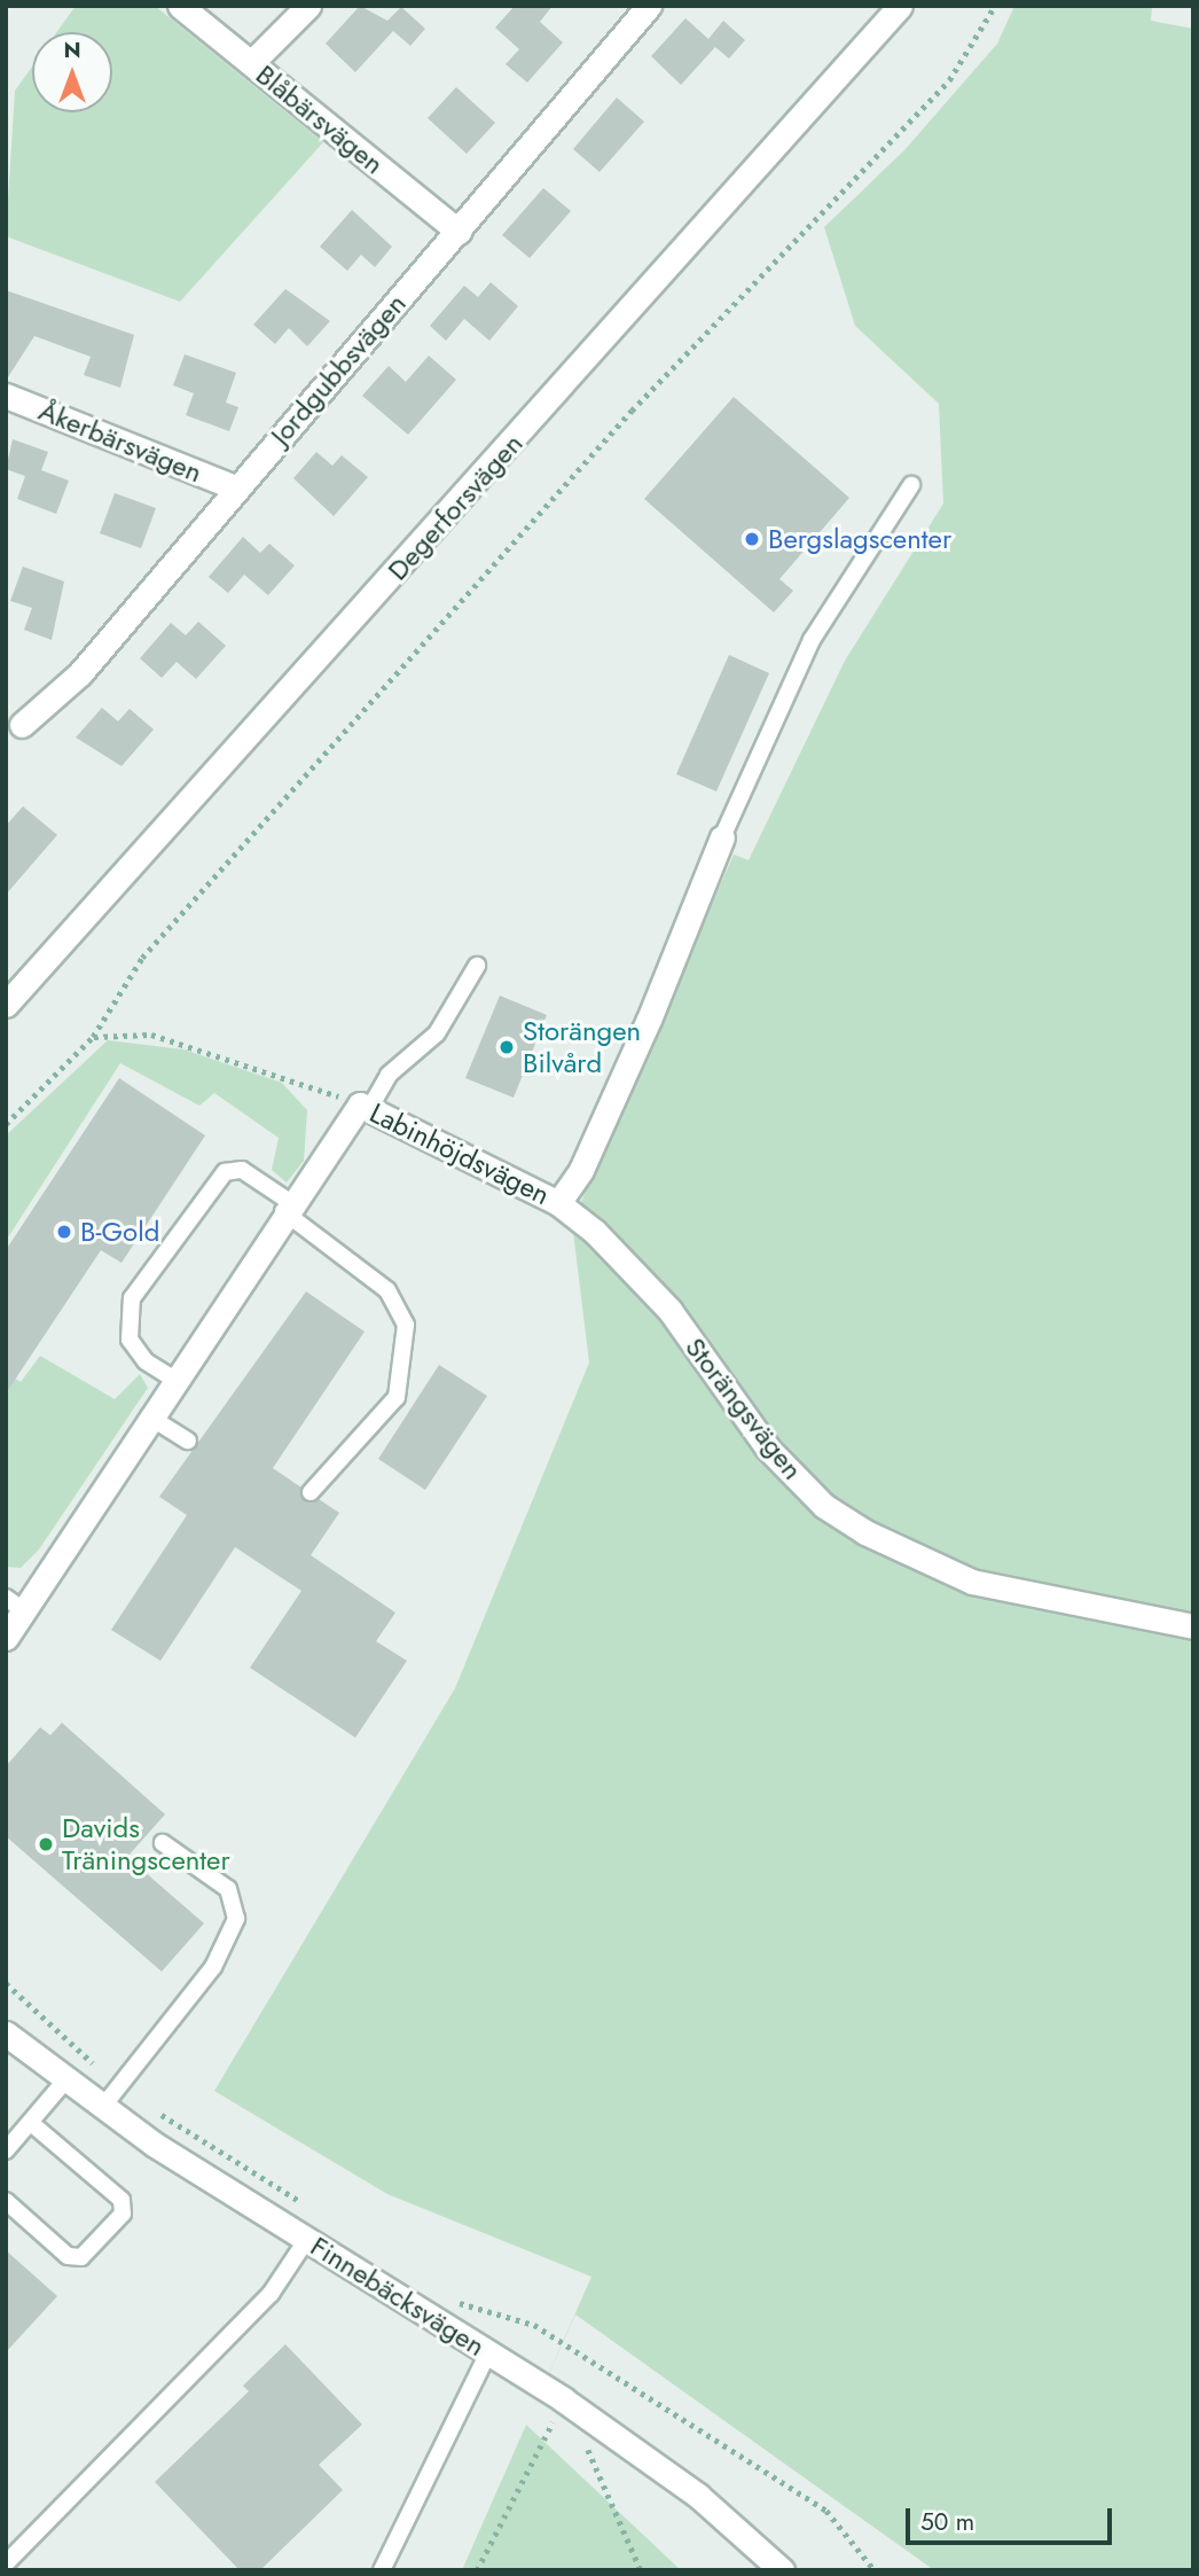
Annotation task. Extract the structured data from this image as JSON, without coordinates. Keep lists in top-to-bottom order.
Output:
{
  "streets": {
    "street": [
      "Blåbärsvägen",
      "Jordgubbsvägen",
      "Åkerbärsvägen",
      "Degerforsvägen",
      "Labinhöjdsvägen",
      "Storängsvägen",
      "Finnebäcksvägen"
    ]
  },
  "crossings": [
    ["Blåbärsvägen", "Jordgubbsvägen"],
    ["Jordgubbsvägen", "Åkerbärsvägen"],
    ["Labinhöjdsvägen", "Storängsvägen"]
  ],
  "places": [
    "Bergslagscenter",
    "Storängen Bilvård",
    "B-Gold",
    "Davids Träningscenter"
  ],
  "scale_bar": "50 m",
  "north": "top"
}
